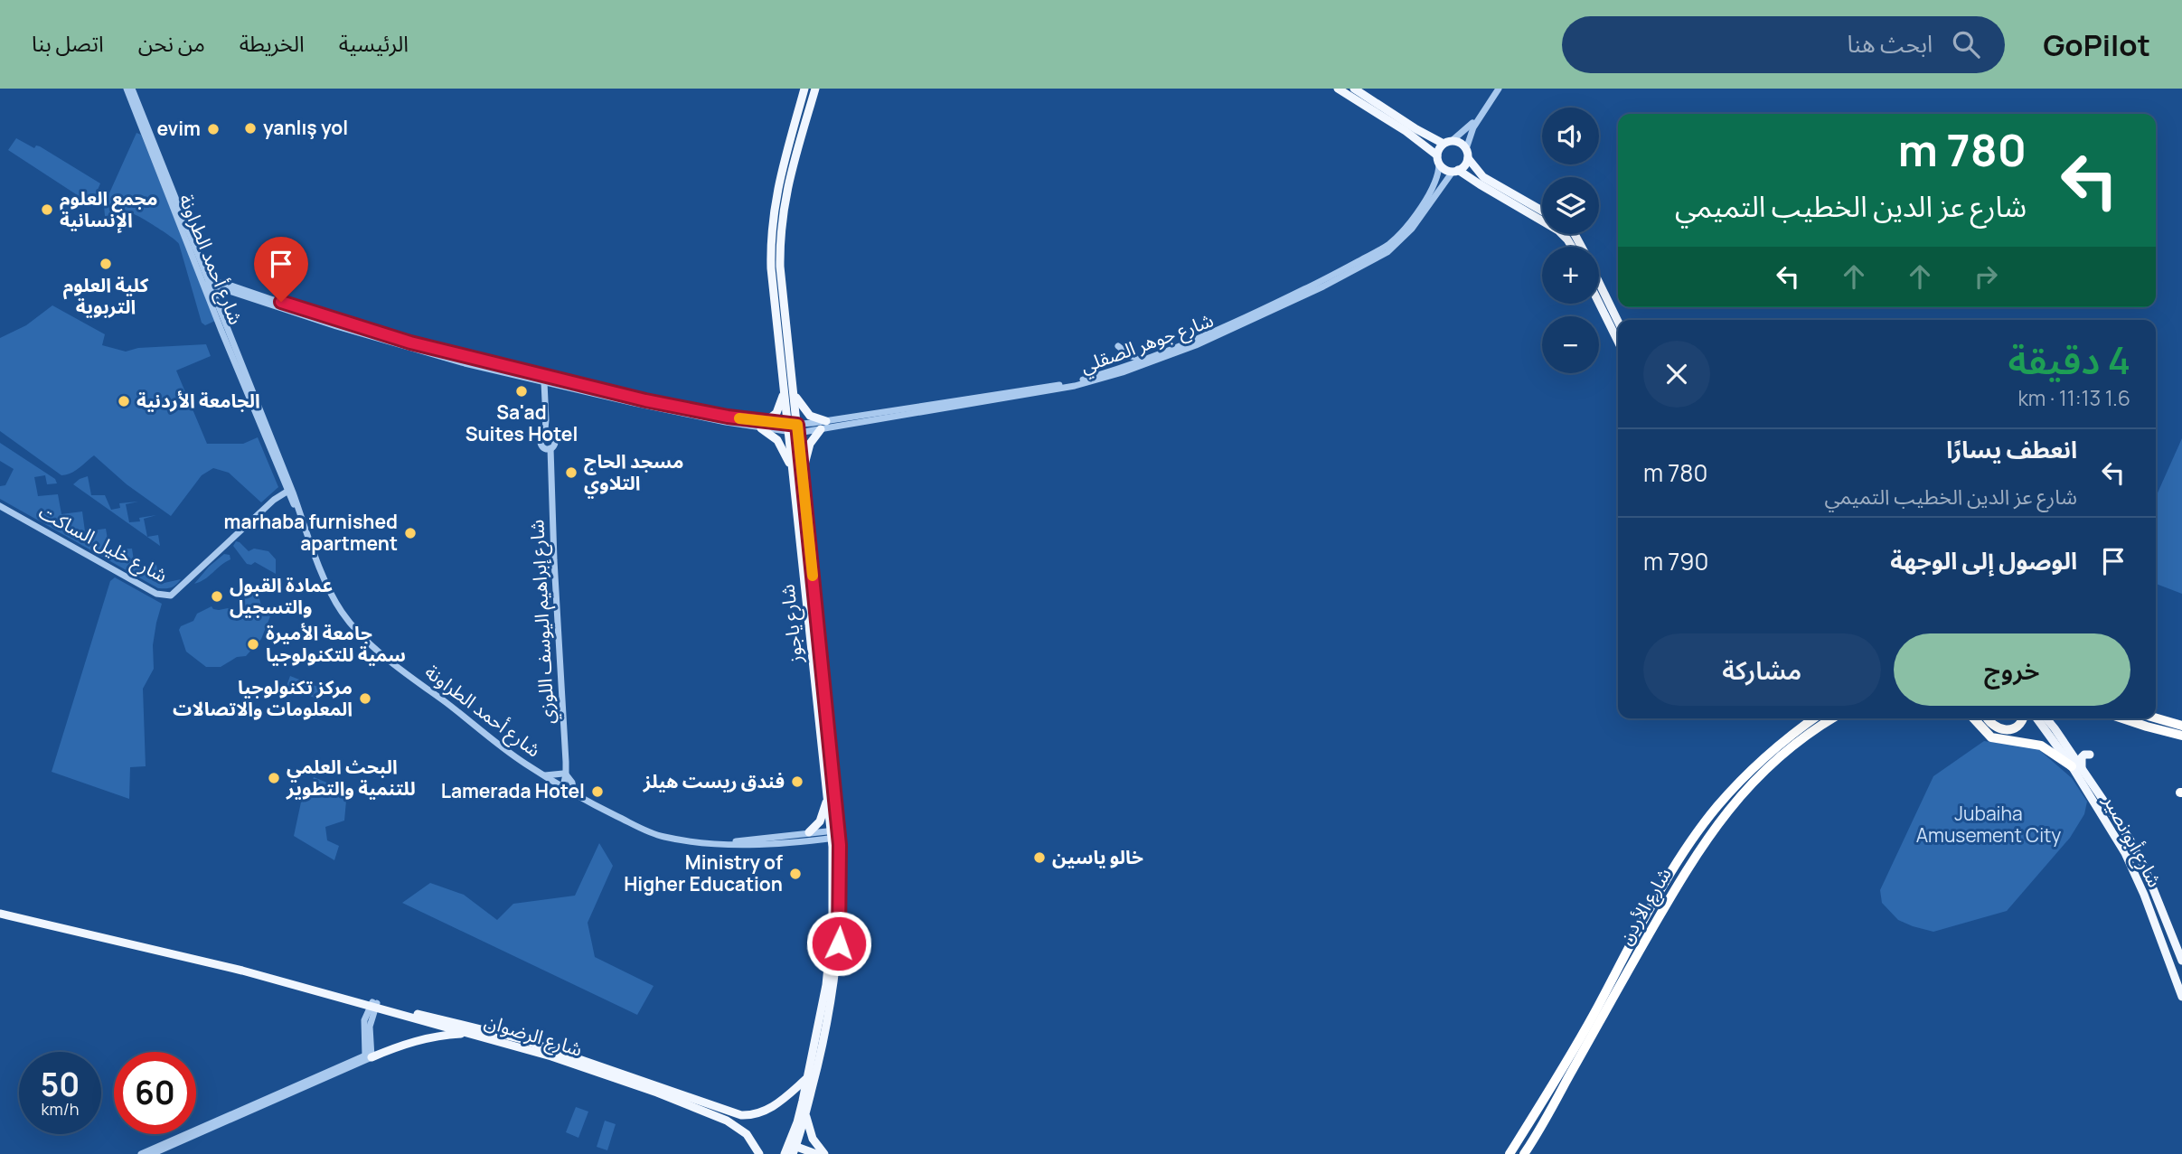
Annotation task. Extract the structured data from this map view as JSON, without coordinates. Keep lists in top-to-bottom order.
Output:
{
  "streets": {
    "highway": ["شارع الأردن"],
    "main road": ["شارع ياجوز", "شارع أبو نصير", "شارع الرضوان"],
    "street": [
      "شارع أحمد الطراونة",
      "شارع جوهر الصقلي",
      "شارع خليل الساكت",
      "شارع إبراهيم اليوسف اللوزي"
    ]
  },
  "crossings": [
    ["شارع أحمد الطراونة", "شارع خليل الساكت"],
    ["شارع أحمد الطراونة", "شارع إبراهيم اليوسف اللوزي"],
    ["شارع أحمد الطراونة", "شارع ياجوز"],
    ["شارع جوهر الصقلي", "شارع ياجوز"]
  ],
  "parks": ["Jubaiha Amusement City"],
  "places": [
    "yanlış yol",
    "evim",
    "مجمع العلوم الإنسانية",
    "كلية العلوم التربوية",
    "Sa'ad Suites Hotel",
    "الجامعة الأردنية",
    "مسجد الحاج التلاوي",
    "marhaba furnished apartment",
    "عمادة القبول والتسجيل",
    "جامعة الأميرة سمية للتكنولوجيا",
    "مركز تكنولوجيا المعلومات والاتصالات",
    "البحث العلمي للتنمية والتطوير",
    "فندق ريست هيلز",
    "Lamerada Hotel",
    "خالو ياسين",
    "Ministry of Higher Education"
  ],
  "page": {
    "header": "GoPilot",
    "search": "ابحث هنا",
    "nav": [
      "الرئيسية",
      "الخريطة",
      "من نحن",
      "اتصل بنا"
    ],
    "map_buttons": ["+", "−"],
    "turn": ["780 m", "شارع عز الدين الخطيب التميمي"],
    "heading": ["4 دقيقة", "1.6 km · 11:13"],
    "list": [
      {
        "name": "انعطف يسارًا",
        "note": "شارع عز الدين الخطيب التميمي",
        "value": "780 m"
      },
      {
        "name": "الوصول إلى الوجهة",
        "value": "790 m"
      }
    ],
    "buttons": ["خروج", "مشاركة"],
    "speed": "50 km/h",
    "limit": "60"
  }
}
